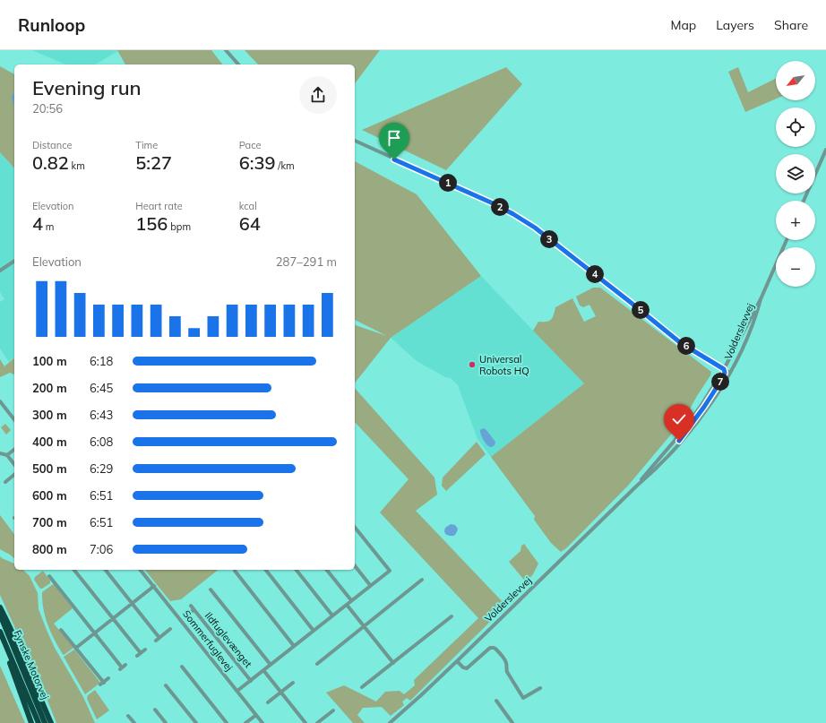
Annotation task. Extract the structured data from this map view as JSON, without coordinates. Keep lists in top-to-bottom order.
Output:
{
  "streets": {
    "highway": ["Fynske Motorvej"],
    "street": ["Volderslevvej", "Ildfuglevænget", "Sommerfuglevej"]
  },
  "crossings": [
    ["Ildfuglevænget", "Sommerfuglevej"]
  ],
  "places": ["Universal Robots HQ"],
  "north": "bottom left",
  "page": {
    "header": "Runloop",
    "nav": ["Map", "Layers", "Share"],
    "map_buttons": ["+", "−"],
    "heading": ["Evening run", "20:56"],
    "stats": [
      ["Distance", "0.82 km"],
      ["Time", "5:27"],
      ["Pace", "6:39 /km"],
      ["Elevation", "4 m"],
      ["Heart rate", "156 bpm"],
      ["kcal", "64"]
    ],
    "pins": [
      "1",
      "2",
      "3",
      "4",
      "5",
      "6",
      "7"
    ],
    "chart": ["Elevation", "287–291 m"],
    "list": [
      {
        "name": "100 m",
        "note": "6:18"
      },
      {
        "name": "200 m",
        "note": "6:45"
      },
      {
        "name": "300 m",
        "note": "6:43"
      },
      {
        "name": "400 m",
        "note": "6:08"
      },
      {
        "name": "500 m",
        "note": "6:29"
      },
      {
        "name": "600 m",
        "note": "6:51"
      },
      {
        "name": "700 m",
        "note": "6:51"
      },
      {
        "name": "800 m",
        "note": "7:06"
      }
    ]
  }
}
